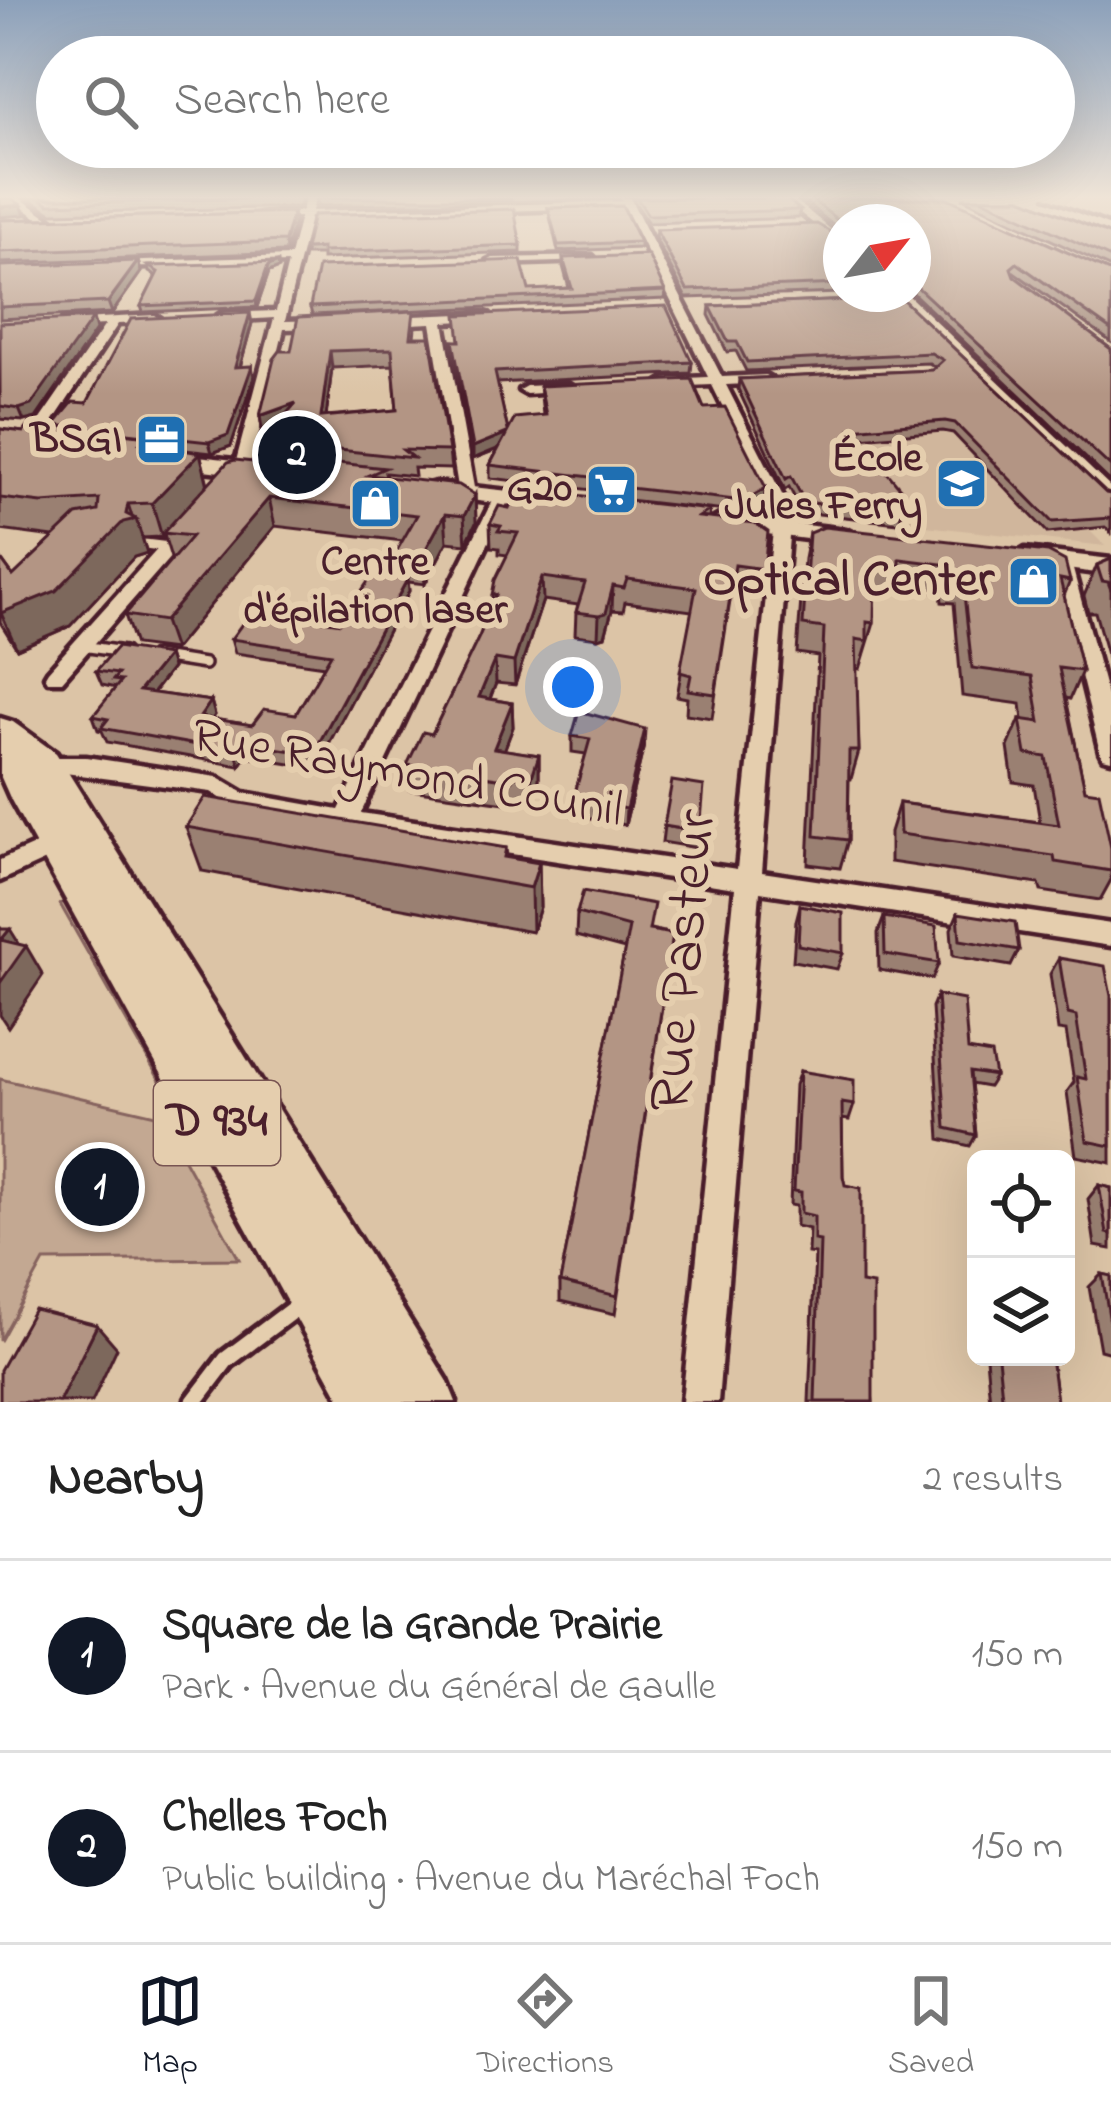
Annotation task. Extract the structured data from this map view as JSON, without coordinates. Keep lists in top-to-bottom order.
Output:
{
  "streets": {
    "main road": ["D 934"],
    "street": ["Rue Raymond Counil", "Rue Pasteur"]
  },
  "crossings": [
    ["Rue Raymond Counil", "Rue Pasteur"],
    ["Rue Raymond Counil", "D 934"]
  ],
  "places": {
    "office": ["BSGI"],
    "school or university": ["École Jules Ferry"],
    "supermarket": ["G20"],
    "shop": ["Centre d'épilation laser", "Optical Center"]
  },
  "north": "top right",
  "page": {
    "search": "Search here",
    "pins": ["2", "1"],
    "heading": ["Nearby", "2 results"],
    "list": [
      {
        "mark": "1",
        "name": "Square de la Grande Prairie",
        "note": "Park · Avenue du Général de Gaulle",
        "value": "150 m"
      },
      {
        "mark": "2",
        "name": "Chelles Foch",
        "note": "Public building · Avenue du Maréchal Foch",
        "value": "150 m"
      }
    ],
    "nav": ["Map", "Directions", "Saved"]
  }
}
